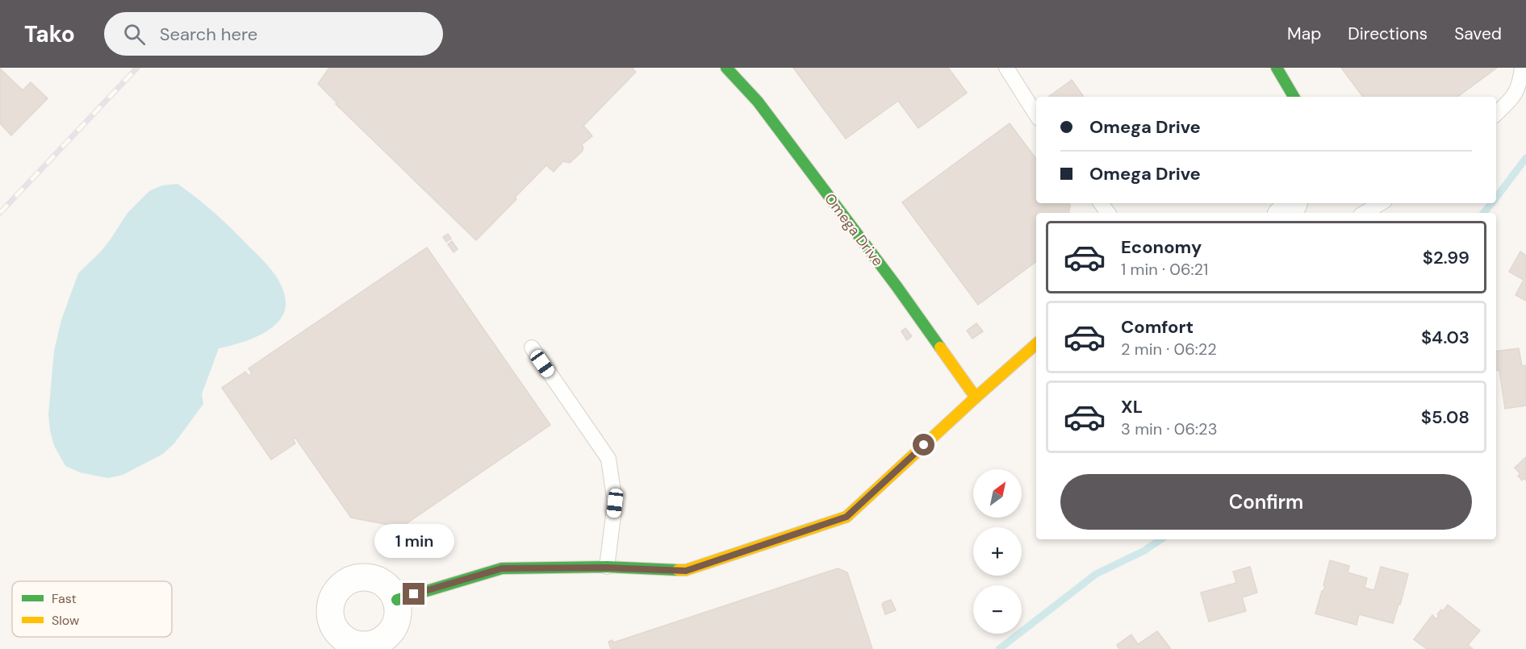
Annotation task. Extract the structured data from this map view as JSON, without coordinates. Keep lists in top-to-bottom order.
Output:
{
  "streets": {
    "street": ["Omega Drive"]
  },
  "legend": ["Fast", "Slow"],
  "north": "top right",
  "page": {
    "header": "Tako",
    "search": "Search here",
    "nav": ["Map", "Directions", "Saved"],
    "banner": ["Omega Drive", "Omega Drive"],
    "list": [
      {
        "name": "Economy",
        "note": "1 min · 06:21",
        "value": "$2.99"
      },
      {
        "name": "Comfort",
        "note": "2 min · 06:22",
        "value": "$4.03"
      },
      {
        "name": "XL",
        "note": "3 min · 06:23",
        "value": "$5.08"
      }
    ],
    "buttons": "Confirm",
    "map_buttons": ["+", "−"],
    "bubble": "1 min"
  }
}
